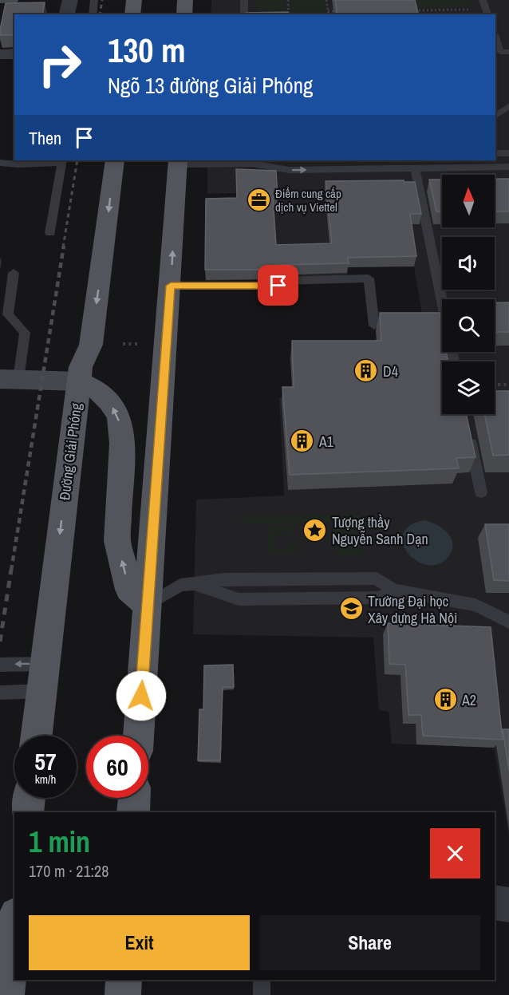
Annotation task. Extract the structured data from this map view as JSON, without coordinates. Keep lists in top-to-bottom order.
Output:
{
  "streets": {
    "main road": ["Đường Giải Phóng"]
  },
  "places": {
    "office": ["Điểm cung cấp dịch vụ Viettel"],
    "building": ["D4", "A1", "A2"],
    "place": ["Tượng thầy Nguyễn Sanh Dạn"],
    "school or university": ["Trường Đại học Xây dựng Hà Nội"]
  },
  "north": "top",
  "page": {
    "turn": ["130 m", "Ngõ 13 đường Giải Phóng"],
    "then": "Then",
    "speed": "57 km/h",
    "limit": "60",
    "heading": ["1 min", "170 m · 21:28"],
    "buttons": ["Exit", "Share"]
  }
}
